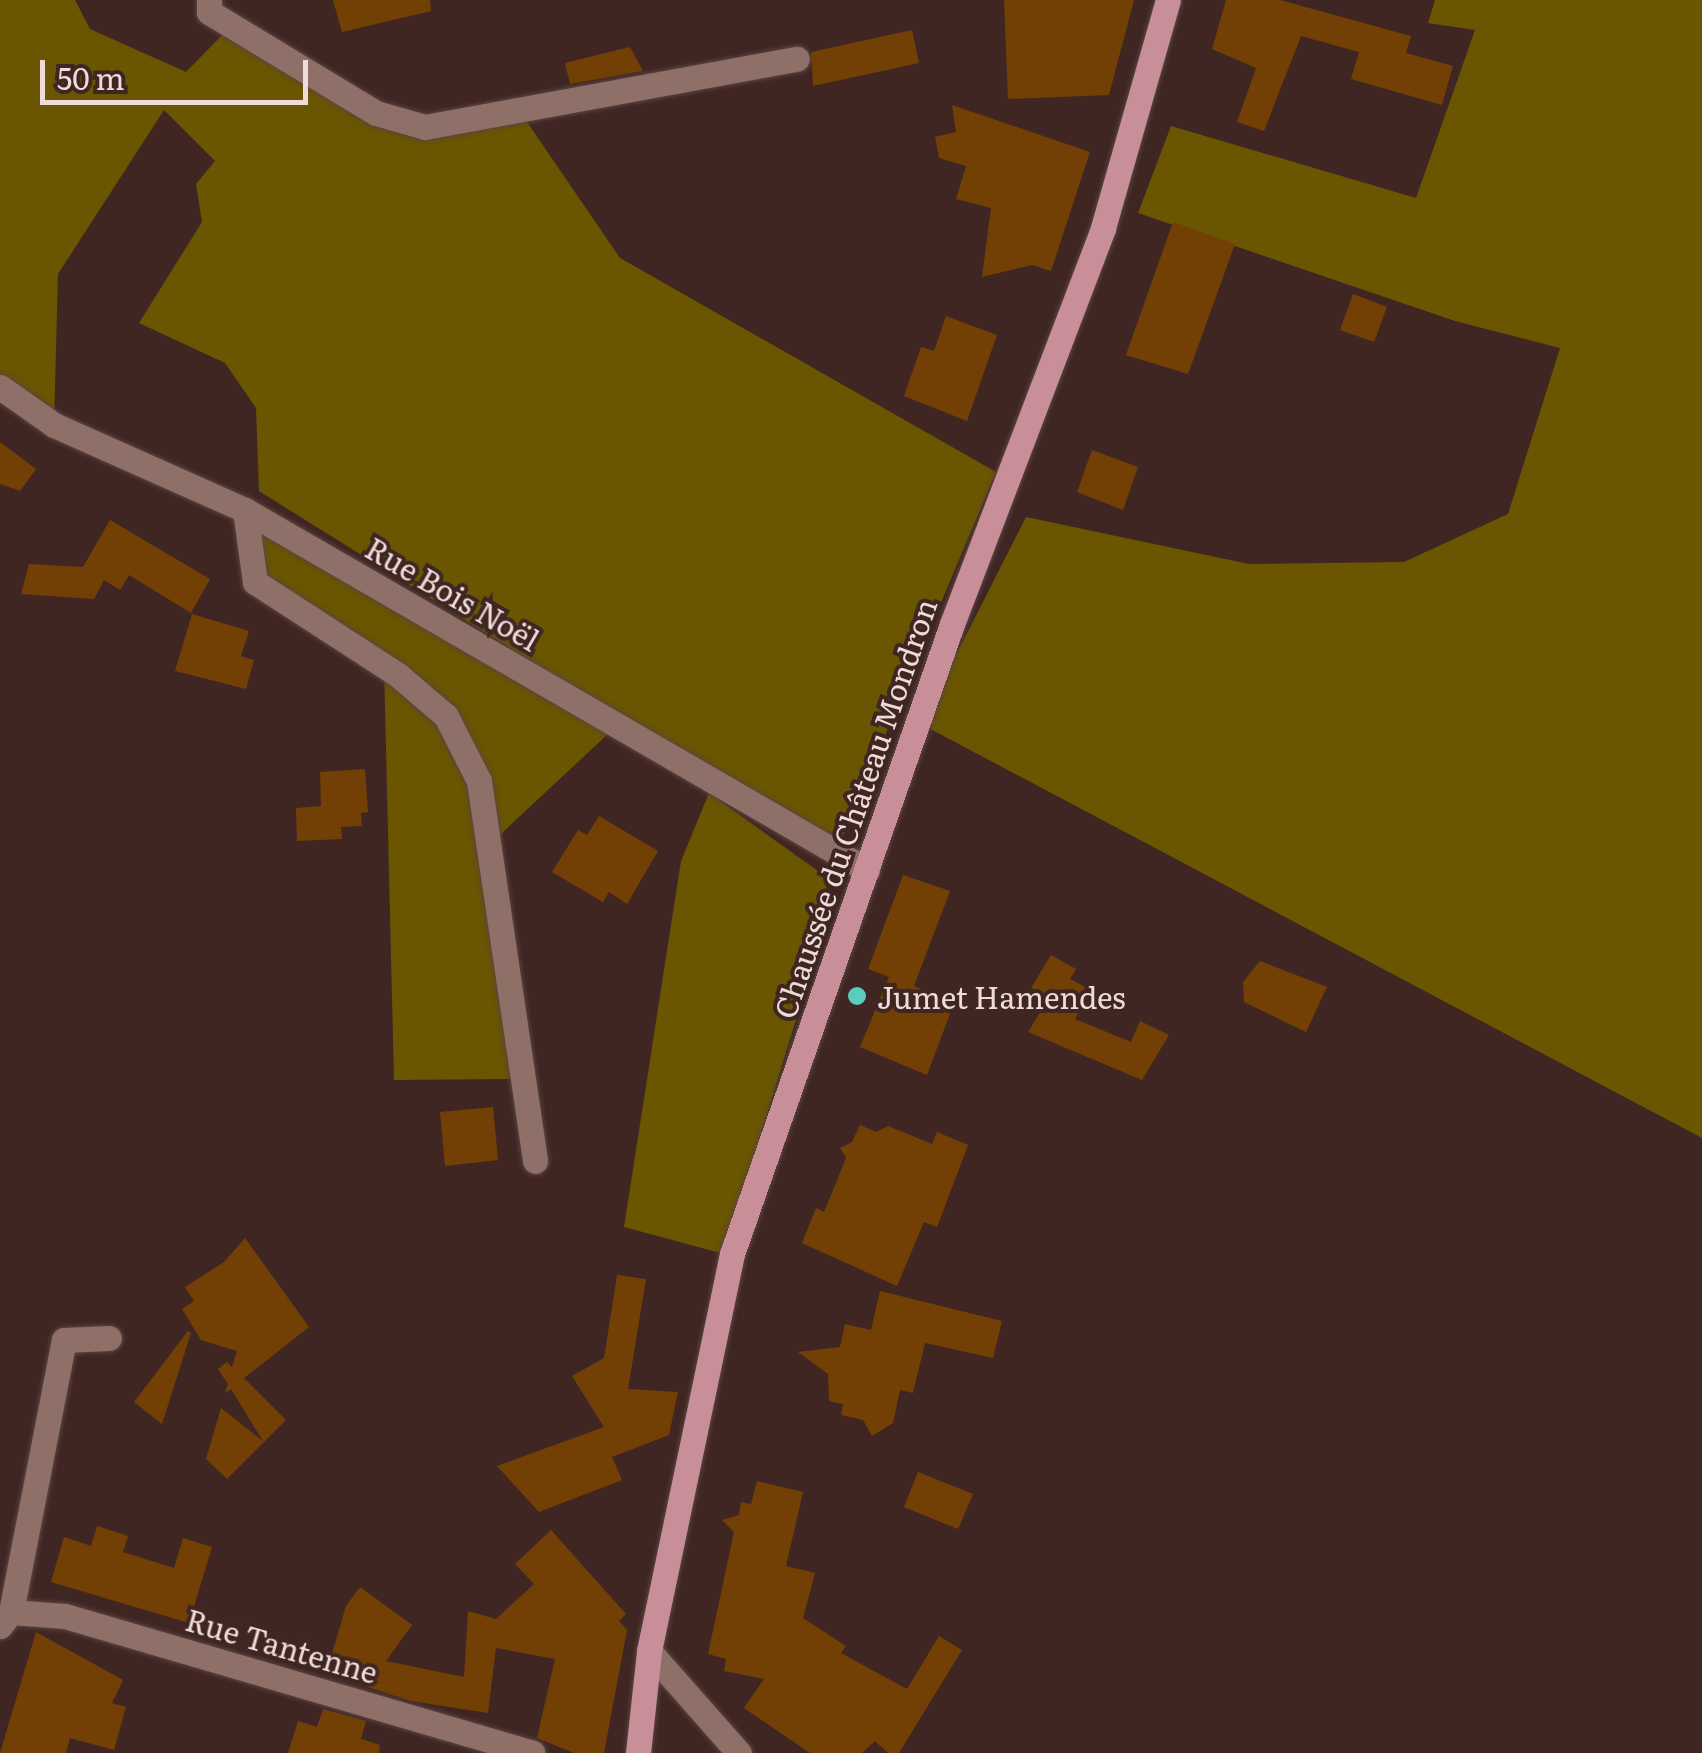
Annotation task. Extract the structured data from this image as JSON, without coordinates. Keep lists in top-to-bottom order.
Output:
{
  "streets": {
    "main road": ["Chaussée du Château Mondron"],
    "street": ["Rue Bois Noël", "Rue Tantenne"]
  },
  "crossings": [
    ["Rue Bois Noël", "Chaussée du Château Mondron"]
  ],
  "places": ["Jumet Hamendes"],
  "scale_bar": "50 m"
}
